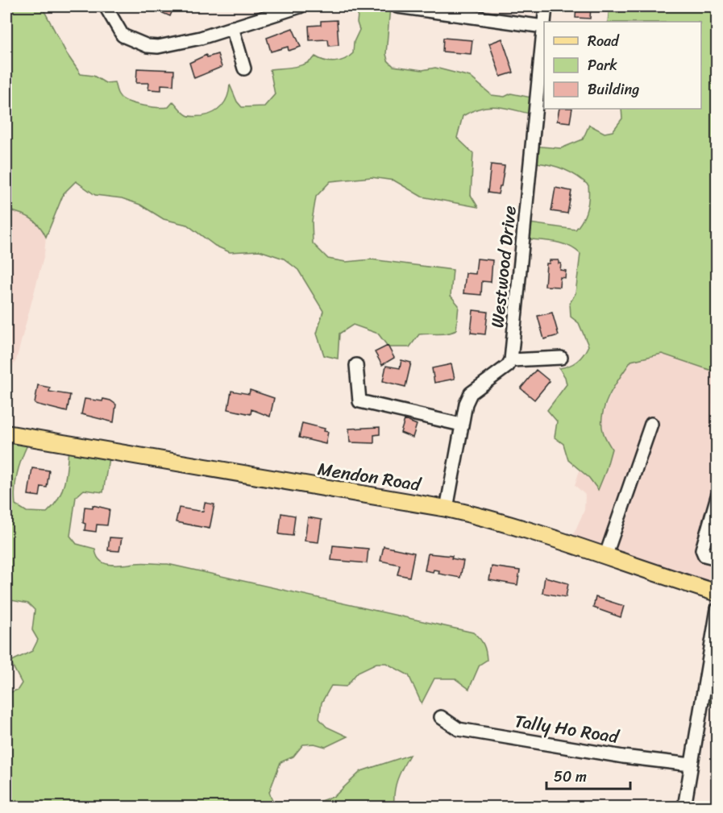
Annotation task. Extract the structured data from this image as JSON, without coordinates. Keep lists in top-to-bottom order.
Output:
{
  "streets": {
    "main road": ["Mendon Road"],
    "street": ["Westwood Drive", "Tally Ho Road"]
  },
  "legend": ["Road", "Park", "Building"],
  "scale_bar": "50 m"
}
